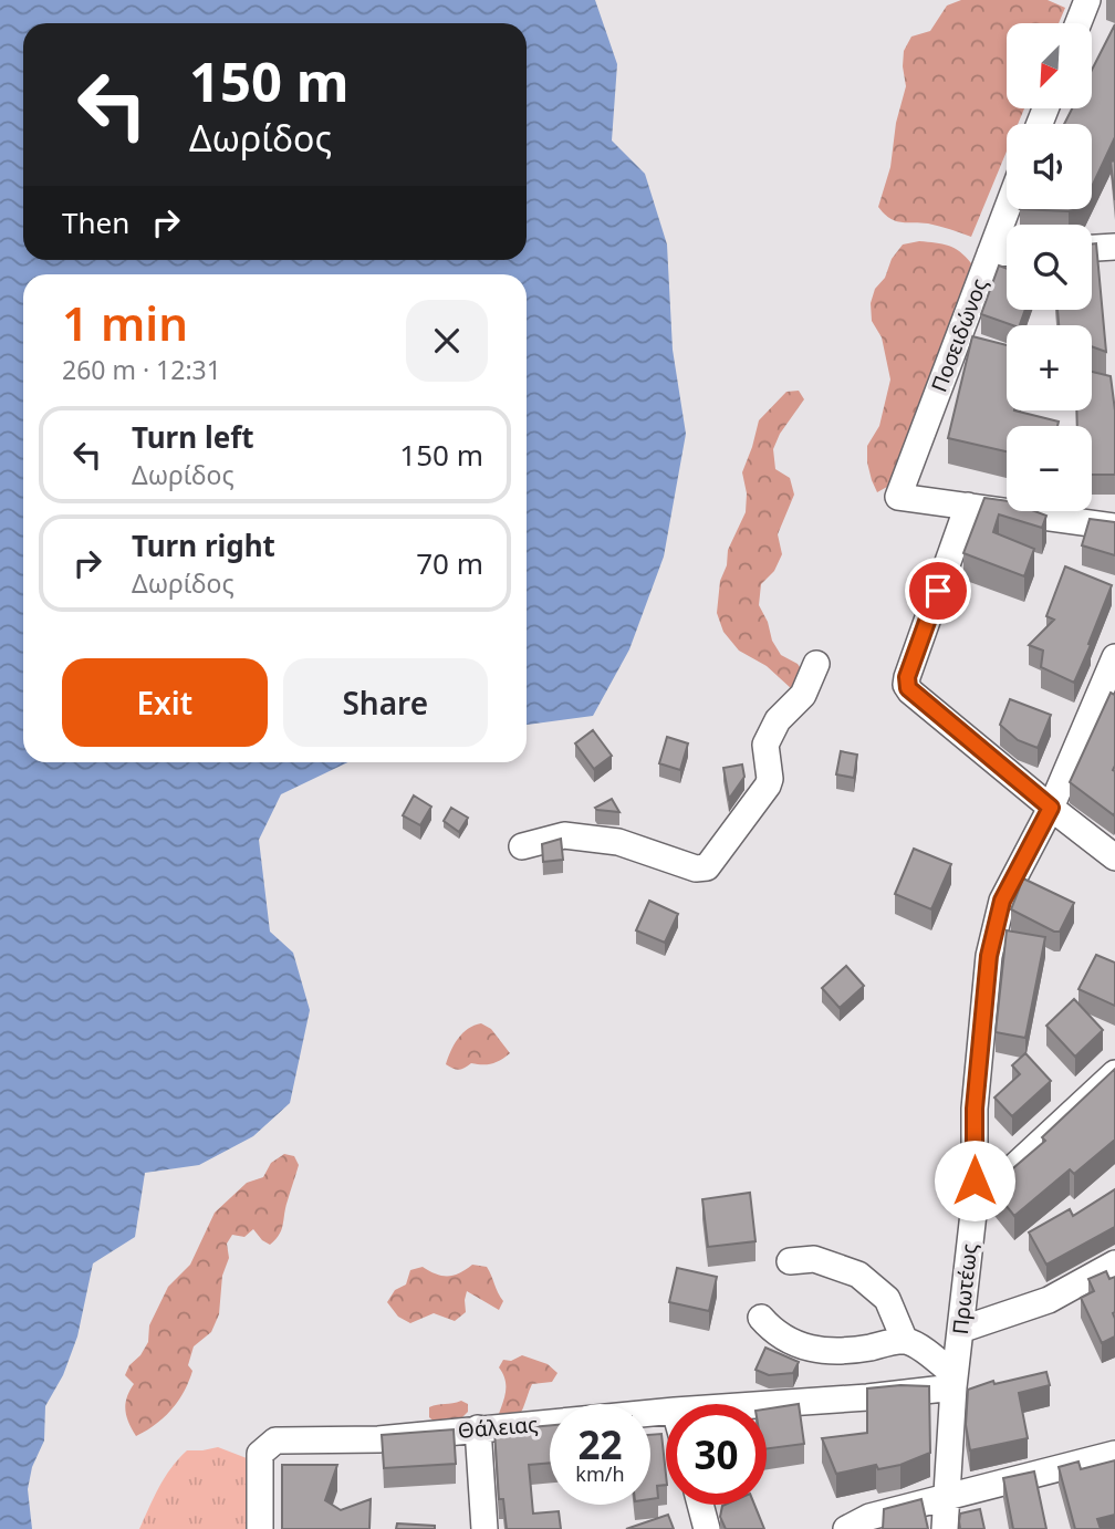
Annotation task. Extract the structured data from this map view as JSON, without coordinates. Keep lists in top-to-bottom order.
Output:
{
  "streets": {
    "street": ["Ποσειδώνος", "Πρωτέως", "Θάλειας"]
  },
  "crossings": [
    ["Πρωτέως", "Θάλειας"]
  ],
  "north": "bottom left",
  "page": {
    "map_buttons": ["+", "−"],
    "turn": ["150 m", "Δωρίδος"],
    "then": "Then",
    "heading": ["1 min", "260 m · 12:31"],
    "list": [
      {
        "name": "Turn left",
        "note": "Δωρίδος",
        "value": "150 m"
      },
      {
        "name": "Turn right",
        "note": "Δωρίδος",
        "value": "70 m"
      }
    ],
    "buttons": ["Exit", "Share"],
    "speed": "22 km/h",
    "limit": "30"
  }
}
